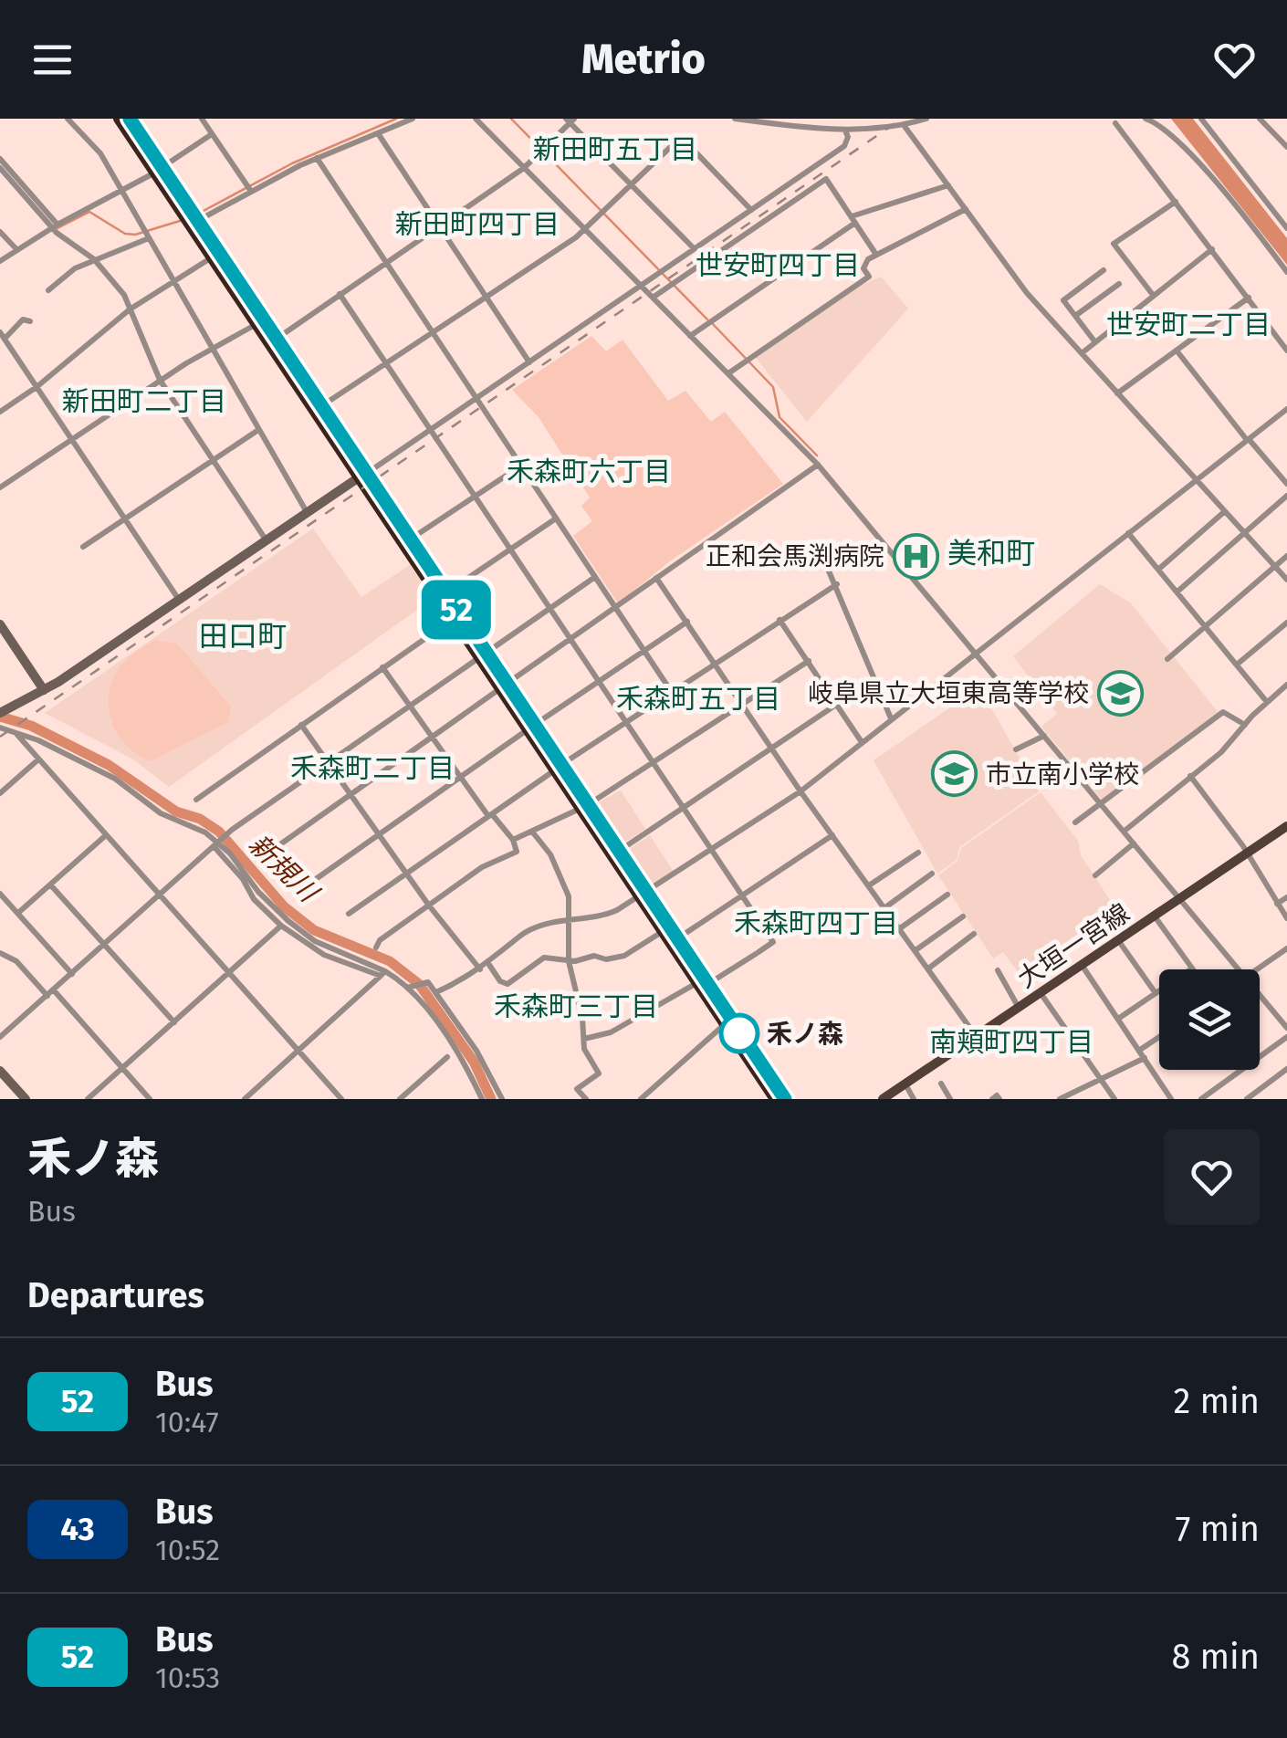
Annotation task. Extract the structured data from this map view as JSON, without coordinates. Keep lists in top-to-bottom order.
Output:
{
  "streets": {
    "main road": ["大垣一宮線"]
  },
  "districts": [
    "新田町五丁目",
    "新田町四丁目",
    "世安町四丁目",
    "世安町二丁目",
    "新田町二丁目",
    "禾森町六丁目",
    "美和町",
    "田口町",
    "禾森町五丁目",
    "禾森町二丁目",
    "禾森町四丁目",
    "禾森町三丁目",
    "南頬町四丁目"
  ],
  "water": ["新規川"],
  "places": {
    "hospital": ["正和会馬渕病院"],
    "school or university": ["岐阜県立大垣東高等学校", "市立南小学校"],
    "other": ["禾ノ森"]
  },
  "lines": ["bus line 52"],
  "page": {
    "header": "Metrio",
    "on_map": "52",
    "heading": [
      ["禾ノ森", "Bus"],
      "Departures"
    ],
    "list": [
      {
        "mark": "52",
        "name": "Bus",
        "note": "10:47",
        "value": "2 min"
      },
      {
        "mark": "43",
        "name": "Bus",
        "note": "10:52",
        "value": "7 min"
      },
      {
        "mark": "52",
        "name": "Bus",
        "note": "10:53",
        "value": "8 min"
      }
    ]
  }
}
